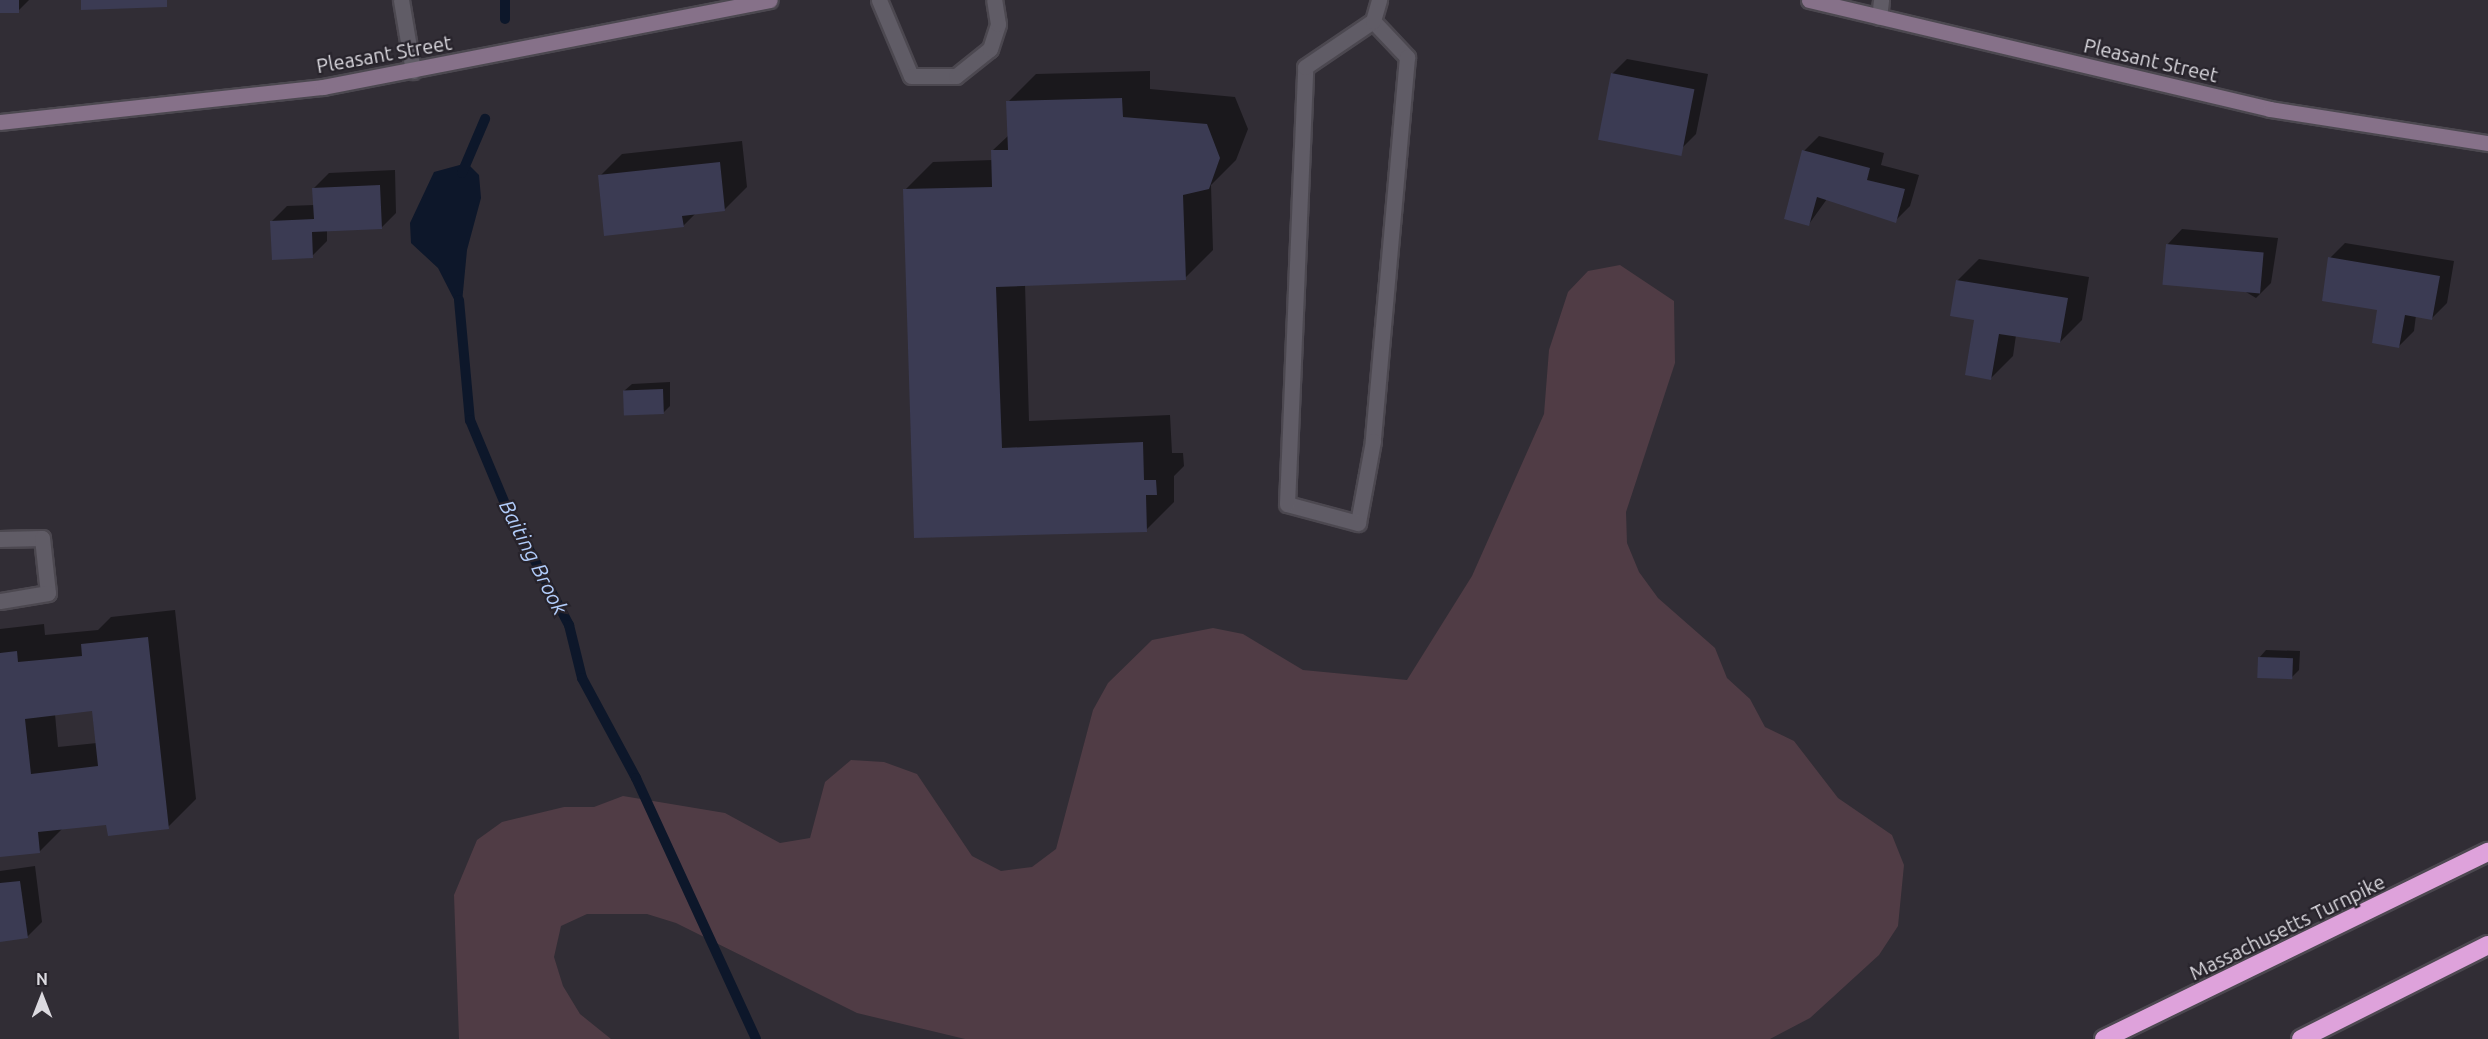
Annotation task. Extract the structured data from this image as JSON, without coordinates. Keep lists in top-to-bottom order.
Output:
{
  "streets": {
    "highway": ["Massachusetts Turnpike"],
    "main road": ["Pleasant Street"]
  },
  "water": ["Baiting Brook"],
  "north": "top"
}
